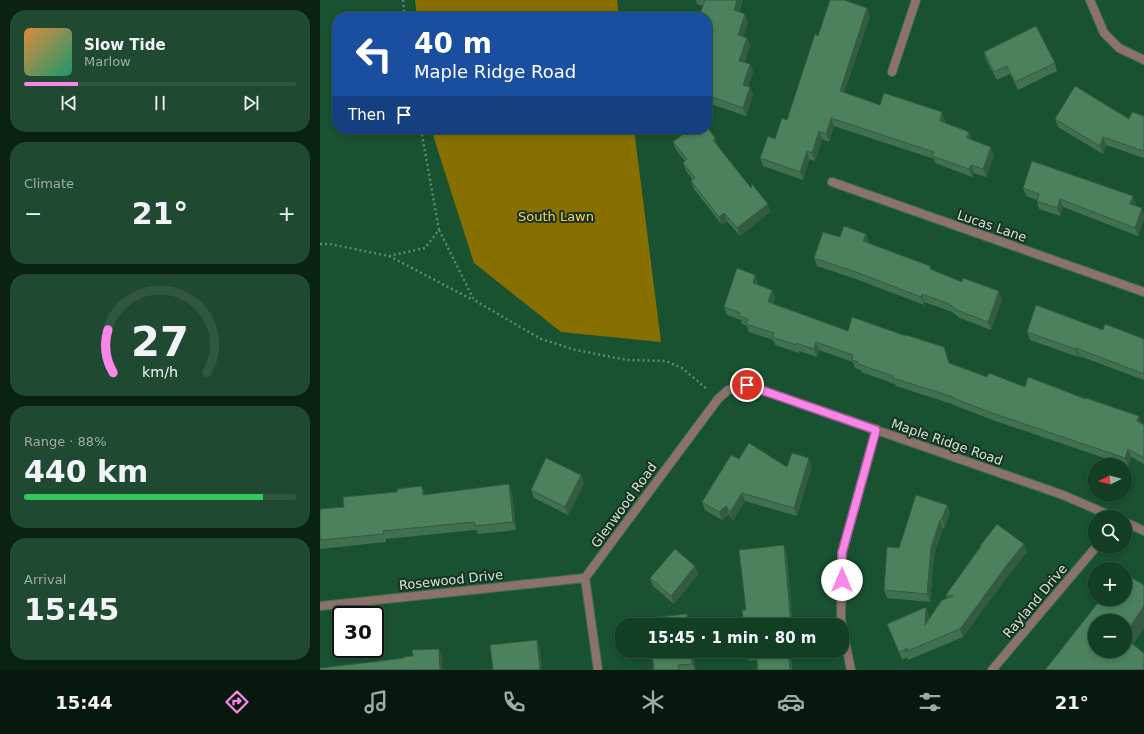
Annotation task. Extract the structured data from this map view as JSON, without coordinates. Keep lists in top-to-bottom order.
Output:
{
  "streets": {
    "street": [
      "Lucas Lane",
      "Maple Ridge Road",
      "Glenwood Road",
      "Rosewood Drive",
      "Rayland Drive"
    ]
  },
  "crossings": [
    ["Maple Ridge Road", "Glenwood Road"],
    ["Glenwood Road", "Rosewood Drive"]
  ],
  "parks": ["South Lawn"],
  "north": "left",
  "page": {
    "turn": ["40 m", "Maple Ridge Road"],
    "song": ["Slow Tide", "Marlow"],
    "then": "Then",
    "tile": [
      "Climate",
      ["Range · 88%", "440 km"],
      ["Arrival", "15:45"]
    ],
    "heat": ["−", "21°", "+"],
    "map_buttons": ["+", "−"],
    "limit": "30",
    "trip": "15:45 · 1 min · 80 m",
    "tabs": ["15:44", "21°"],
    "gauge": ["27", "km/h"]
  }
}
